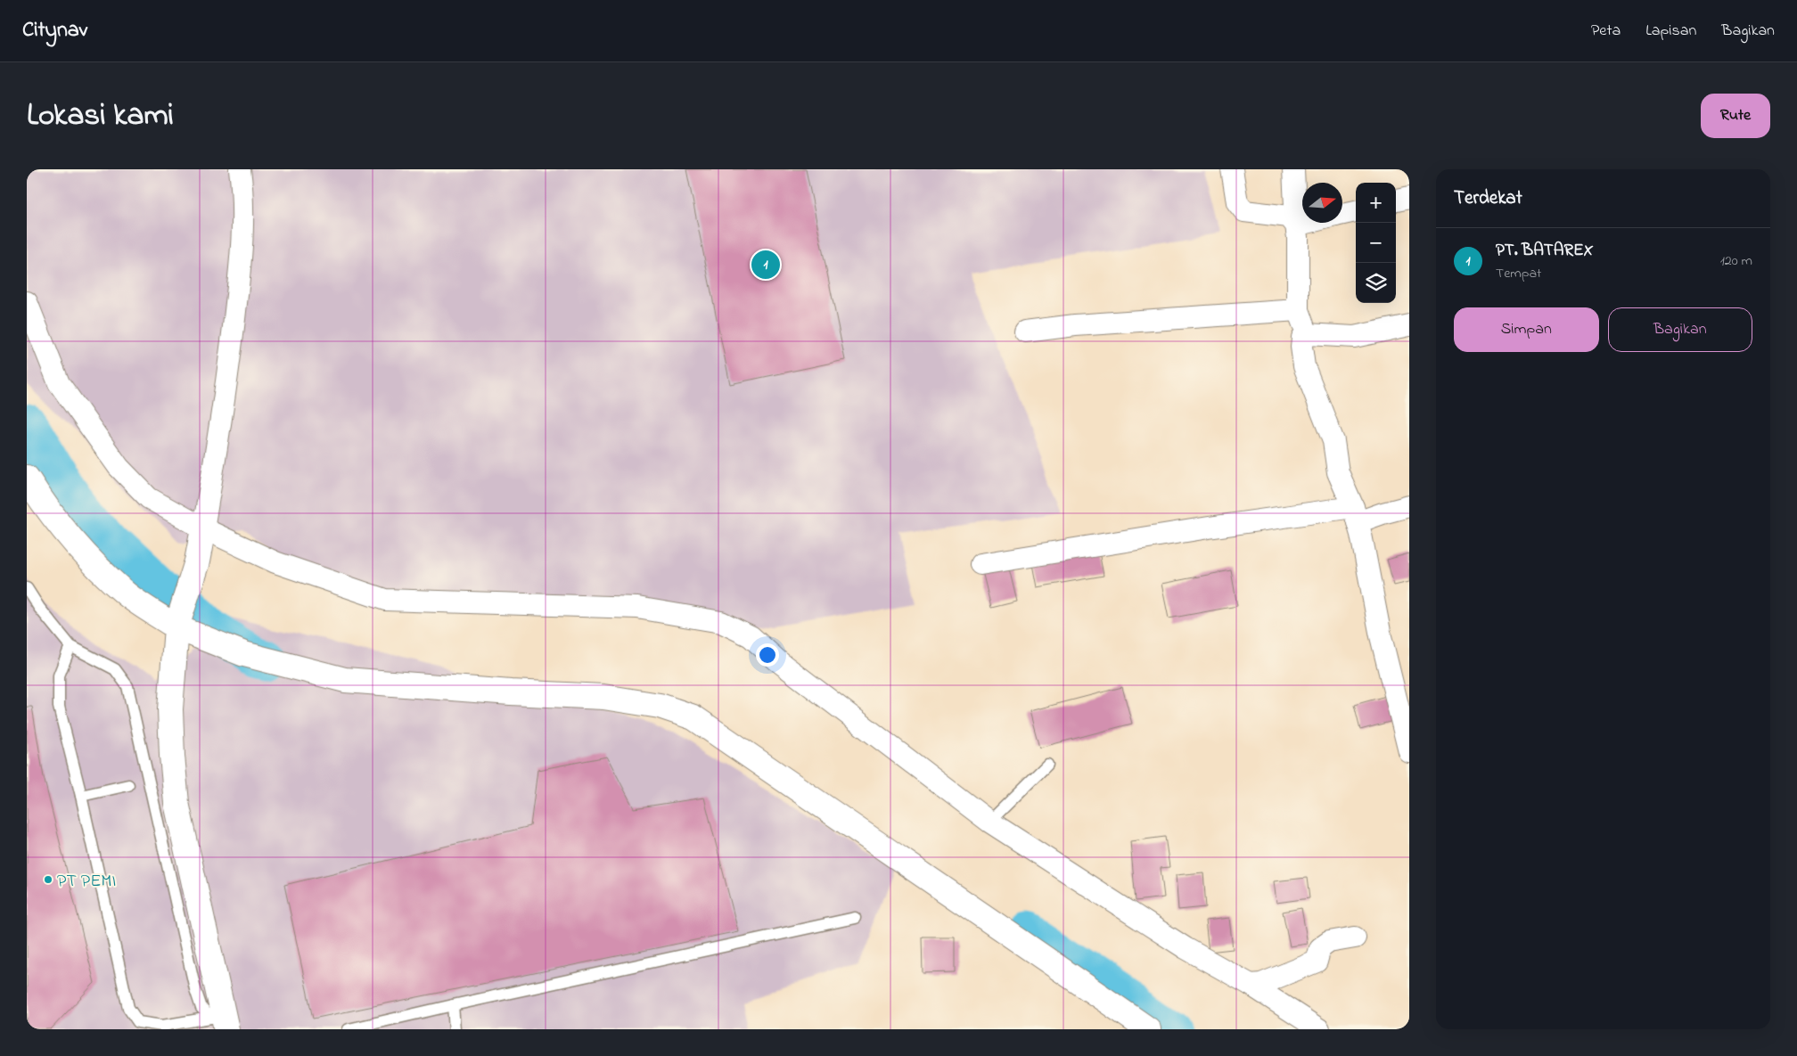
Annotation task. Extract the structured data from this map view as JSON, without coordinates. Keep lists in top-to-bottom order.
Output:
{
  "places": ["PT PEMI"],
  "north": "right",
  "page": {
    "header": "Citynav",
    "nav": ["Peta", "Lapisan", "Bagikan"],
    "title": "Lokasi kami",
    "buttons": [
      "Rute",
      ["Simpan", "Bagikan"]
    ],
    "heading": "Terdekat",
    "map_buttons": ["+", "−"],
    "list": [
      {
        "mark": "1",
        "name": "PT. BATAREX",
        "note": "Tempat",
        "value": "120 m"
      }
    ],
    "pins": "1"
  }
}
